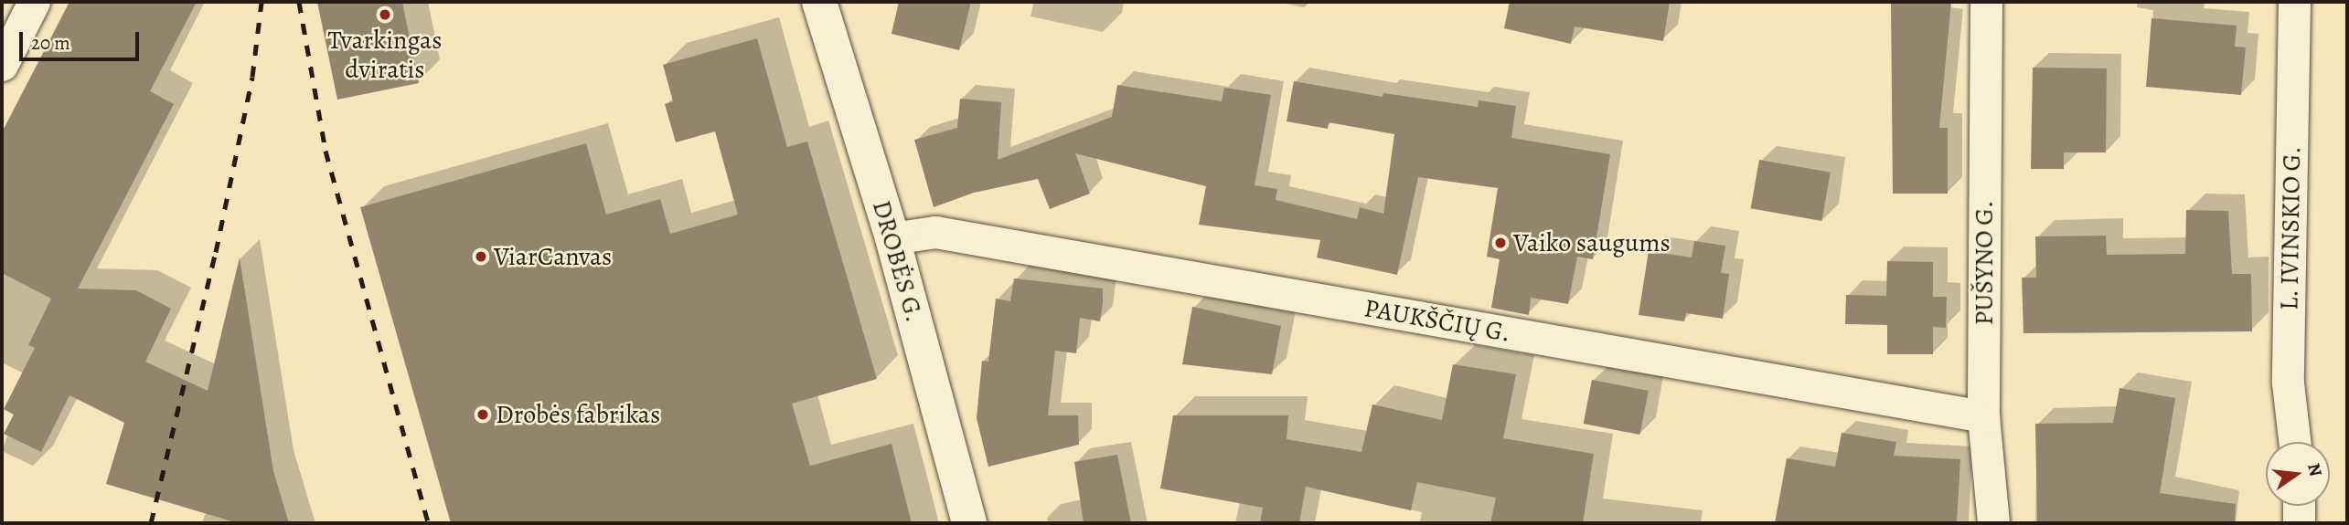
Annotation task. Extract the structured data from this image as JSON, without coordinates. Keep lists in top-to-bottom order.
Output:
{
  "streets": {
    "street": [
      "L. IVINSKIO G.",
      "DROBĖS G.",
      "PUŠYNO G.",
      "PAUKŠČIŲ G."
    ]
  },
  "crossings": [
    ["DROBĖS G.", "PAUKŠČIŲ G."],
    ["PUŠYNO G.", "PAUKŠČIŲ G."]
  ],
  "places": [
    "Tvarkingas dviratis",
    "Vaiko saugums",
    "ViarCanvas",
    "Drobės fabrikas"
  ],
  "scale_bar": "20 m",
  "north": "right"
}
